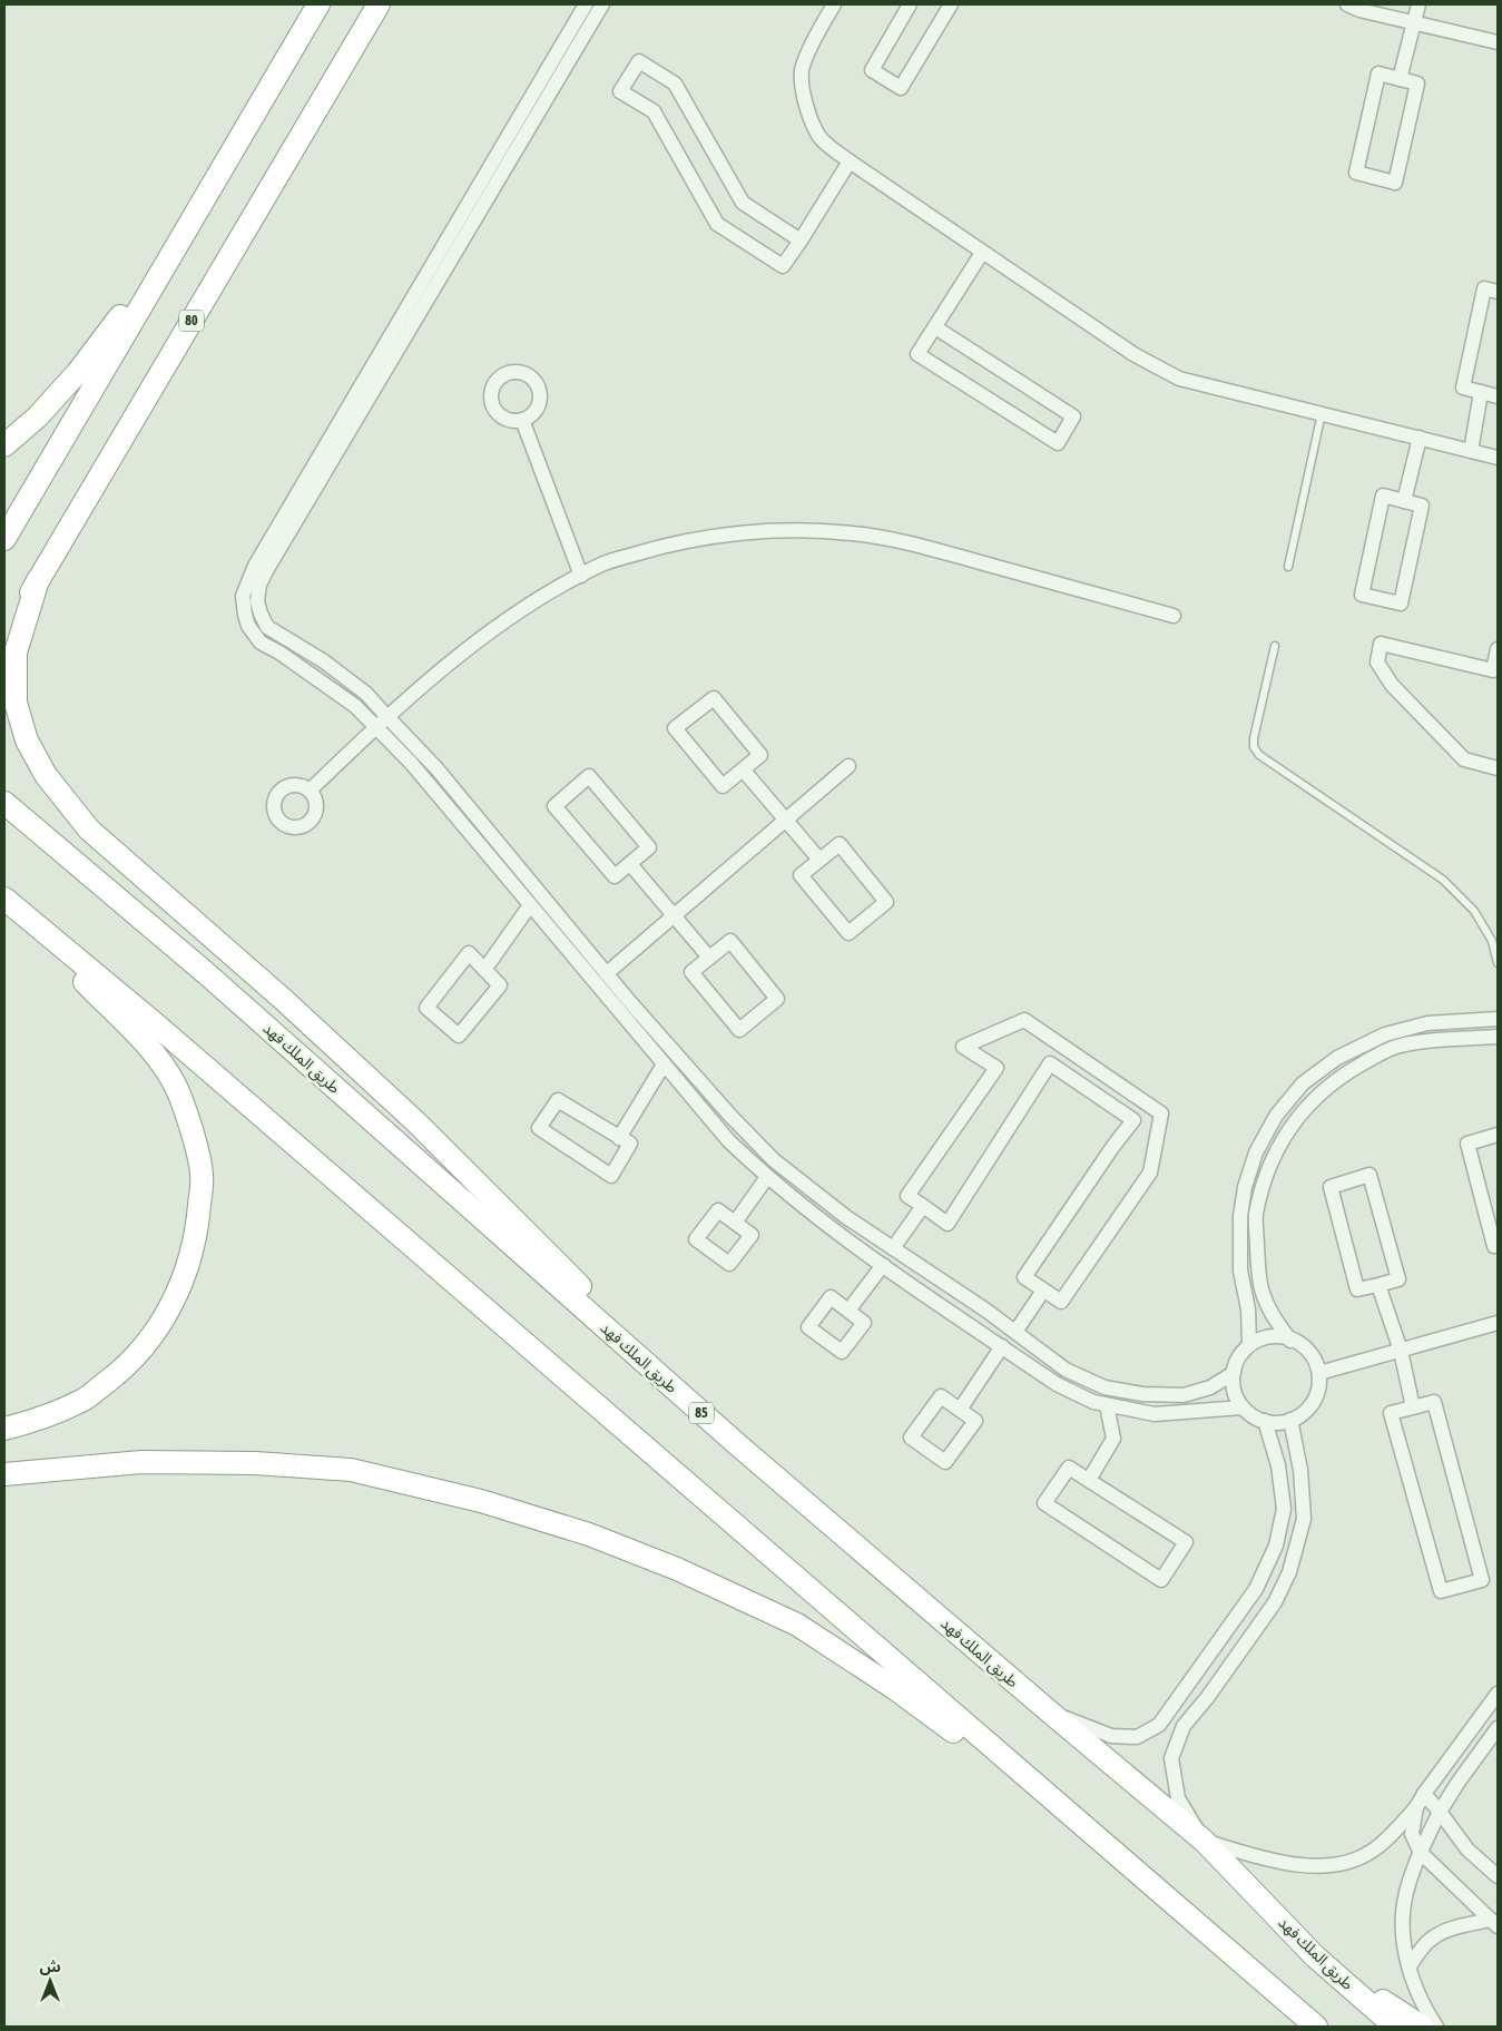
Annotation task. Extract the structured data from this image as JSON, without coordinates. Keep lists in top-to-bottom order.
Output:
{
  "streets": {
    "highway": ["80", "طريق الملك فهد", "85"]
  },
  "north": "top"
}
